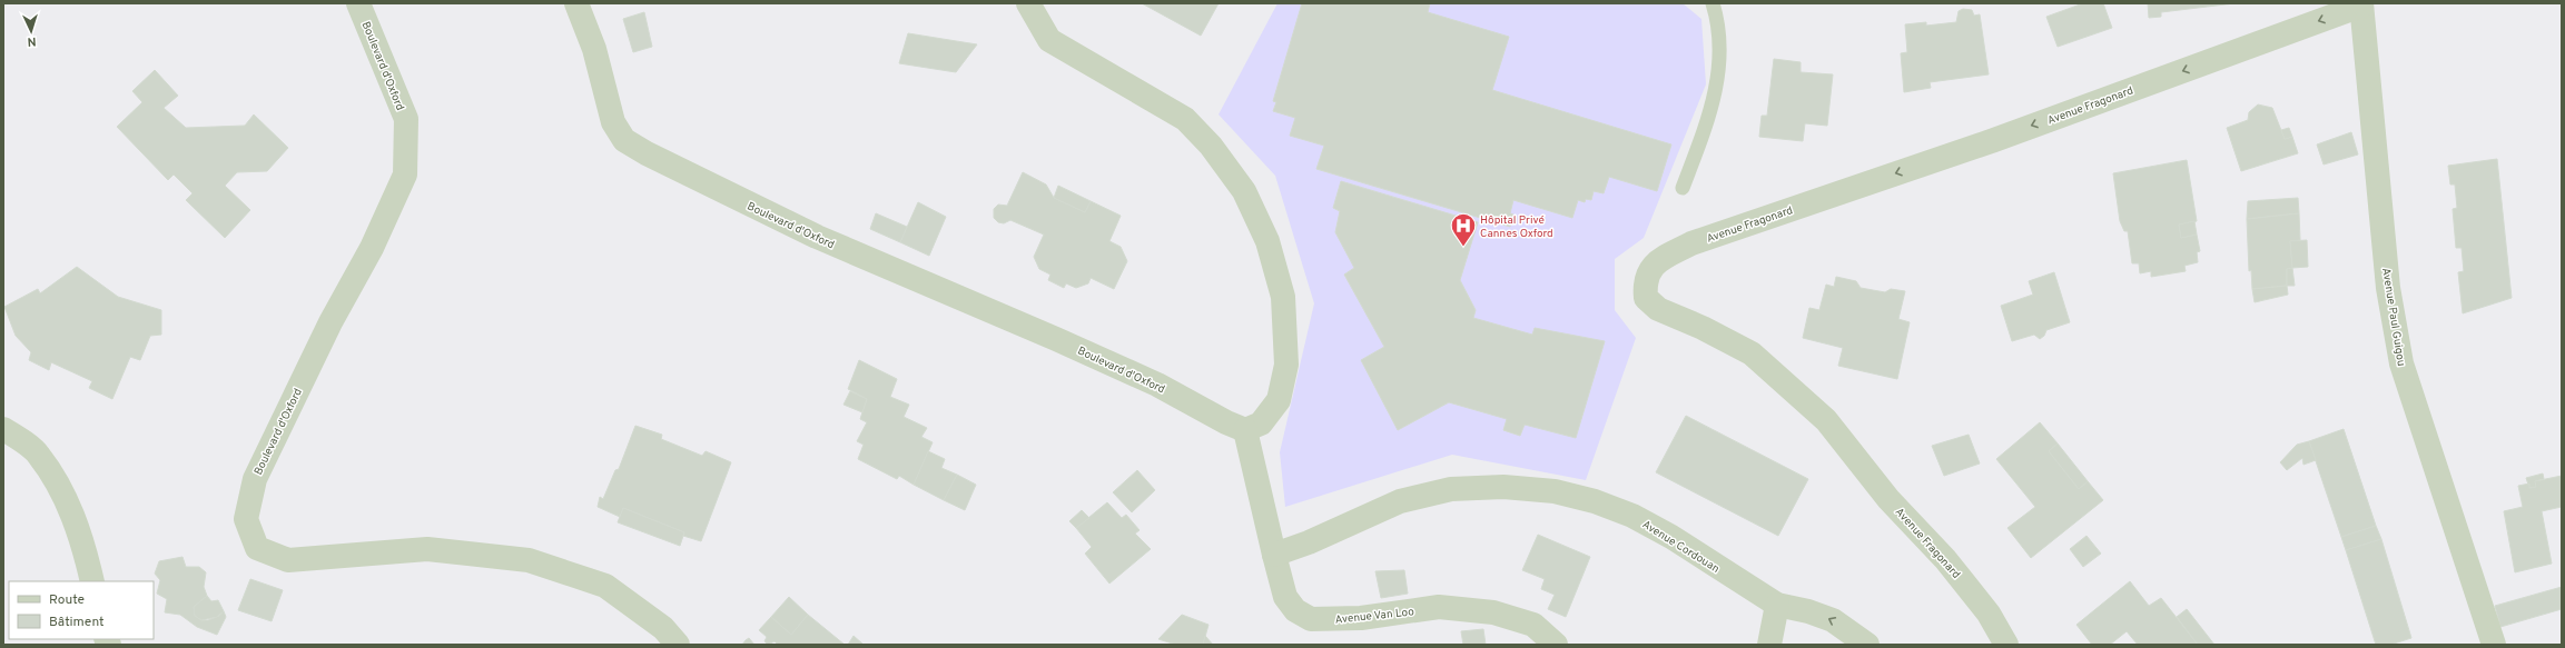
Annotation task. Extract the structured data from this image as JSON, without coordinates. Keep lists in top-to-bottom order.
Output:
{
  "streets": {
    "street": [
      "Boulevard d'Oxford",
      "Avenue Fragonard",
      "Avenue Paul Guigou",
      "Avenue Cordouan",
      "Avenue Van Loo"
    ]
  },
  "crossings": [
    ["Boulevard d'Oxford", "Avenue Van Loo"],
    ["Avenue Fragonard", "Avenue Paul Guigou"],
    ["Avenue Cordouan", "Avenue Van Loo"]
  ],
  "places": {
    "hospital": ["Hôpital Privé Cannes Oxford"]
  },
  "legend": ["Route", "Bâtiment"],
  "north": "bottom"
}
